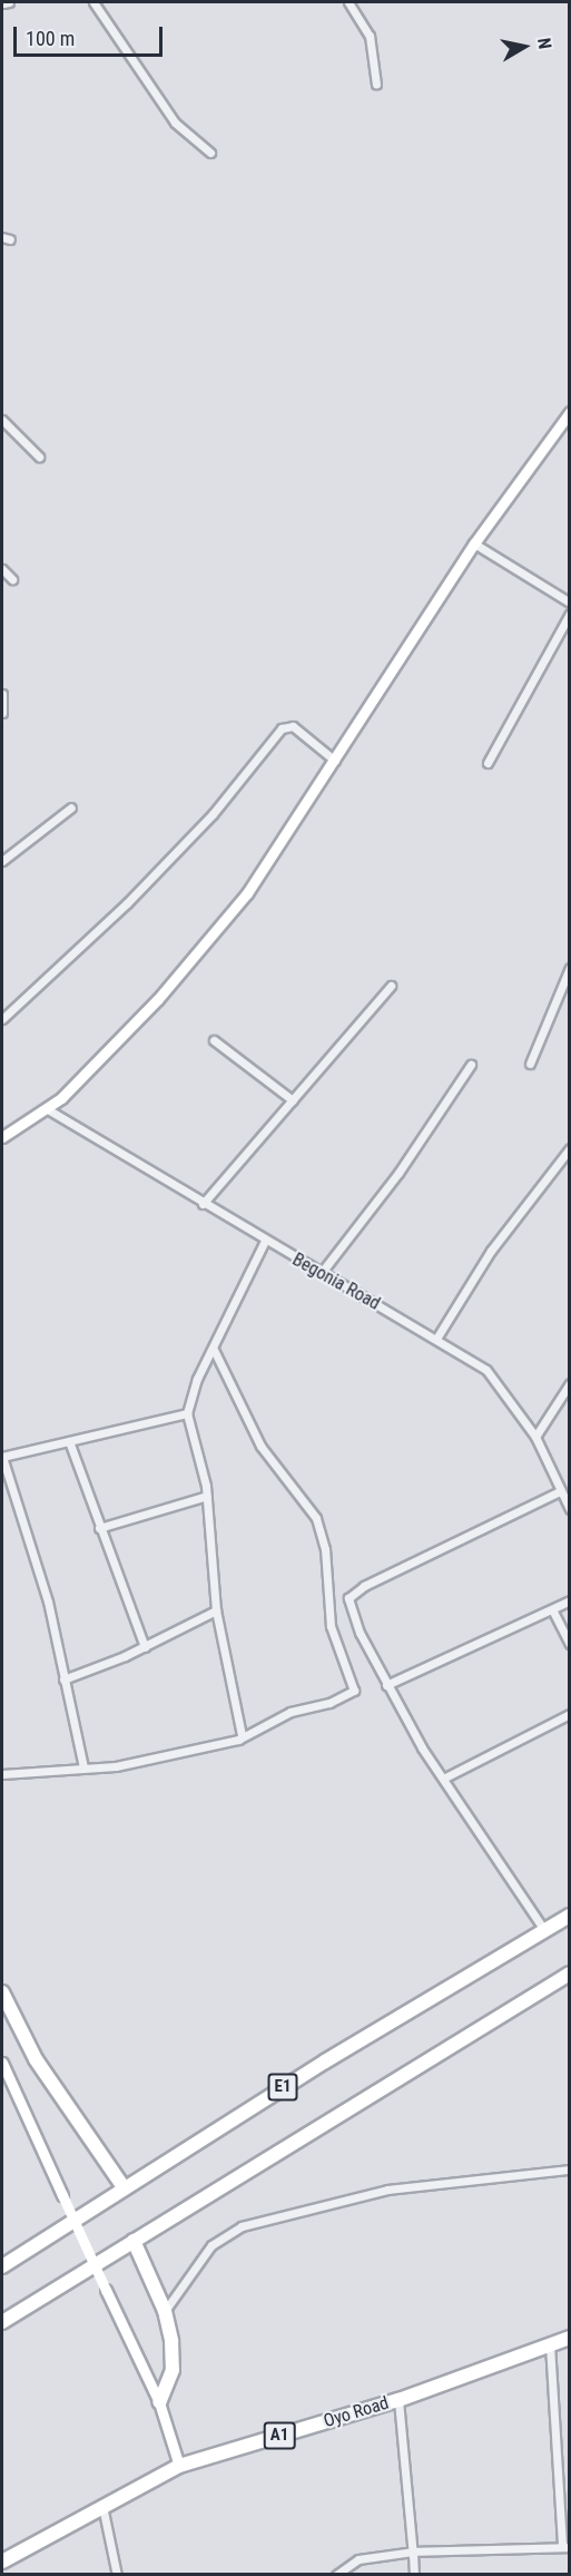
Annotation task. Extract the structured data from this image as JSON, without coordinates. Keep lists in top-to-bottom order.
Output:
{
  "streets": {
    "highway": ["E1", "Oyo Road", "A1"],
    "street": ["Begonia Road"]
  },
  "scale_bar": "100 m",
  "north": "right"
}
